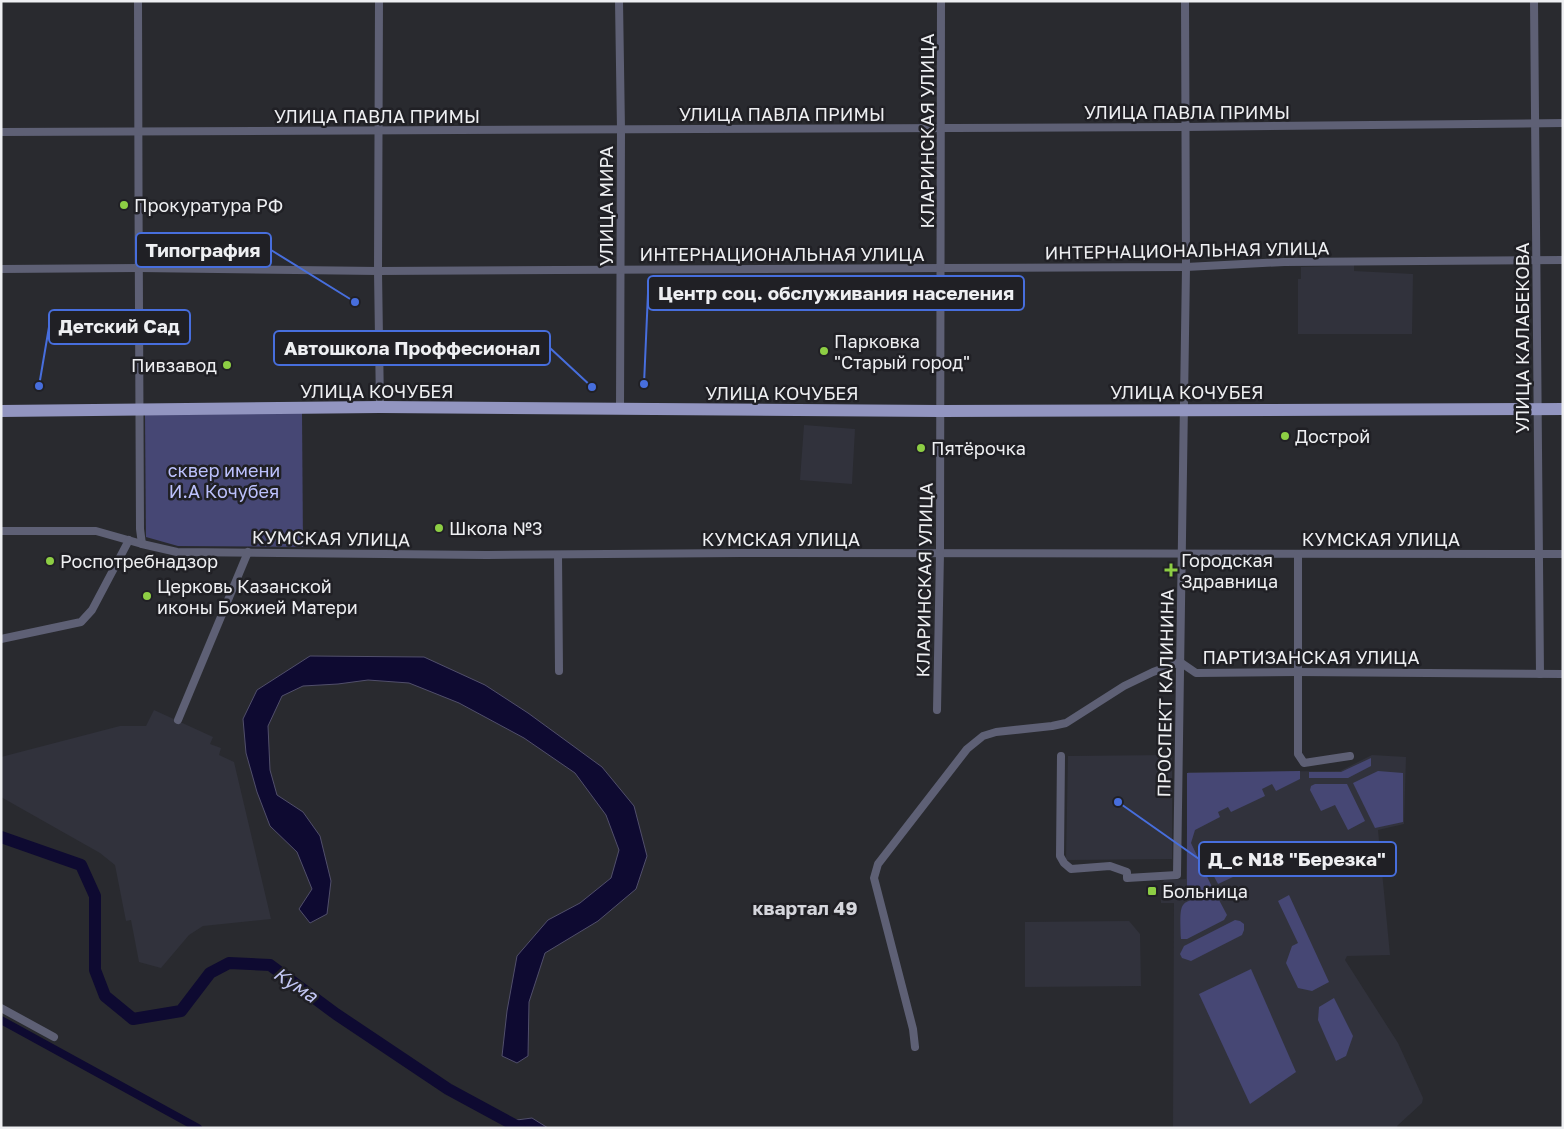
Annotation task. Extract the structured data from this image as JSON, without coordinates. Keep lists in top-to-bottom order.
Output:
{
  "streets": {
    "main road": ["УЛИЦА КОЧУБЕЯ"],
    "street": [
      "УЛИЦА ПАВЛА ПРИМЫ",
      "КЛАРИНСКАЯ УЛИЦА",
      "УЛИЦА МИРА",
      "ИНТЕРНАЦИОНАЛЬНАЯ УЛИЦА",
      "УЛИЦА КАЛАБЕКОВА",
      "КУМСКАЯ УЛИЦА",
      "ПАРТИЗАНСКАЯ УЛИЦА",
      "ПРОСПЕКТ КАЛИНИНА"
    ]
  },
  "crossings": [
    ["УЛИЦА ПАВЛА ПРИМЫ", "КЛАРИНСКАЯ УЛИЦА"],
    ["УЛИЦА ПАВЛА ПРИМЫ", "УЛИЦА МИРА"],
    ["УЛИЦА ПАВЛА ПРИМЫ", "УЛИЦА КАЛАБЕКОВА"],
    ["УЛИЦА ПАВЛА ПРИМЫ", "ПРОСПЕКТ КАЛИНИНА"],
    ["КЛАРИНСКАЯ УЛИЦА", "ИНТЕРНАЦИОНАЛЬНАЯ УЛИЦА"],
    ["КЛАРИНСКАЯ УЛИЦА", "УЛИЦА КОЧУБЕЯ"],
    ["КЛАРИНСКАЯ УЛИЦА", "КУМСКАЯ УЛИЦА"],
    ["УЛИЦА МИРА", "ИНТЕРНАЦИОНАЛЬНАЯ УЛИЦА"],
    ["УЛИЦА МИРА", "УЛИЦА КОЧУБЕЯ"],
    ["ИНТЕРНАЦИОНАЛЬНАЯ УЛИЦА", "УЛИЦА КАЛАБЕКОВА"],
    ["ИНТЕРНАЦИОНАЛЬНАЯ УЛИЦА", "ПРОСПЕКТ КАЛИНИНА"],
    ["УЛИЦА КАЛАБЕКОВА", "УЛИЦА КОЧУБЕЯ"],
    ["УЛИЦА КАЛАБЕКОВА", "КУМСКАЯ УЛИЦА"],
    ["УЛИЦА КАЛАБЕКОВА", "ПАРТИЗАНСКАЯ УЛИЦА"],
    ["УЛИЦА КОЧУБЕЯ", "ПРОСПЕКТ КАЛИНИНА"],
    ["КУМСКАЯ УЛИЦА", "ПРОСПЕКТ КАЛИНИНА"],
    ["ПАРТИЗАНСКАЯ УЛИЦА", "ПРОСПЕКТ КАЛИНИНА"]
  ],
  "districts": ["квартал 49"],
  "water": ["Кума"],
  "parks": ["сквер имени И.А Кочубея"],
  "places": {
    "other": [
      "Прокуратура РФ",
      "Типография",
      "Парковка \"Старый город\"",
      "Пивзавод",
      "Центр соц. обслуживания населения",
      "Детский Сад",
      "Автошкола Проффесионал",
      "Дострой",
      "Пятёрочка",
      "Школа №3",
      "Роспотребнадзор",
      "Церковь Казанской иконы Божией Матери",
      "Д_с N18 \"Березка\""
    ],
    "health": ["Городская Здравница"],
    "transit": ["Больница"]
  }
}
